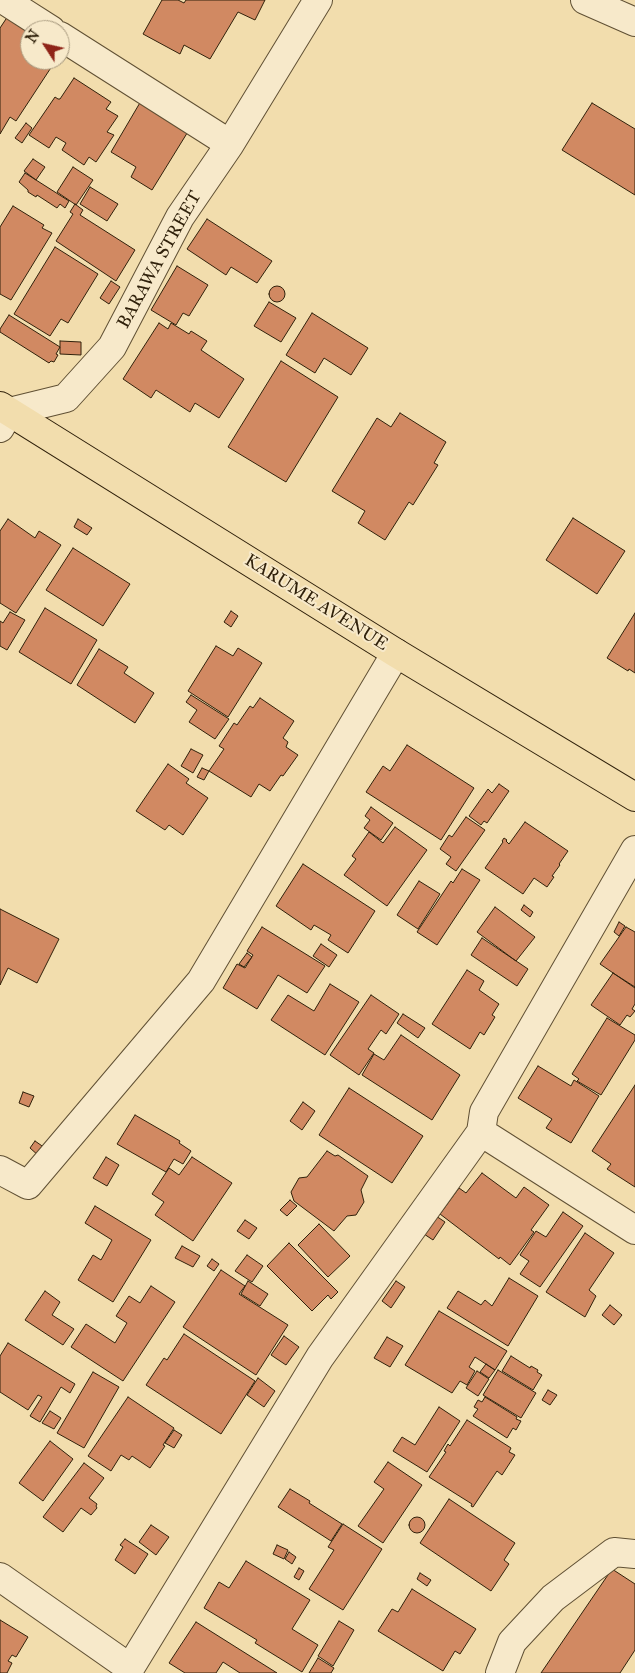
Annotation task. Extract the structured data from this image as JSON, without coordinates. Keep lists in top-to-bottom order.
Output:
{
  "streets": {
    "main road": ["KARUME AVENUE"],
    "street": ["BARAWA STREET"]
  },
  "crossings": [
    ["BARAWA STREET", "KARUME AVENUE"]
  ],
  "north": "top left"
}
